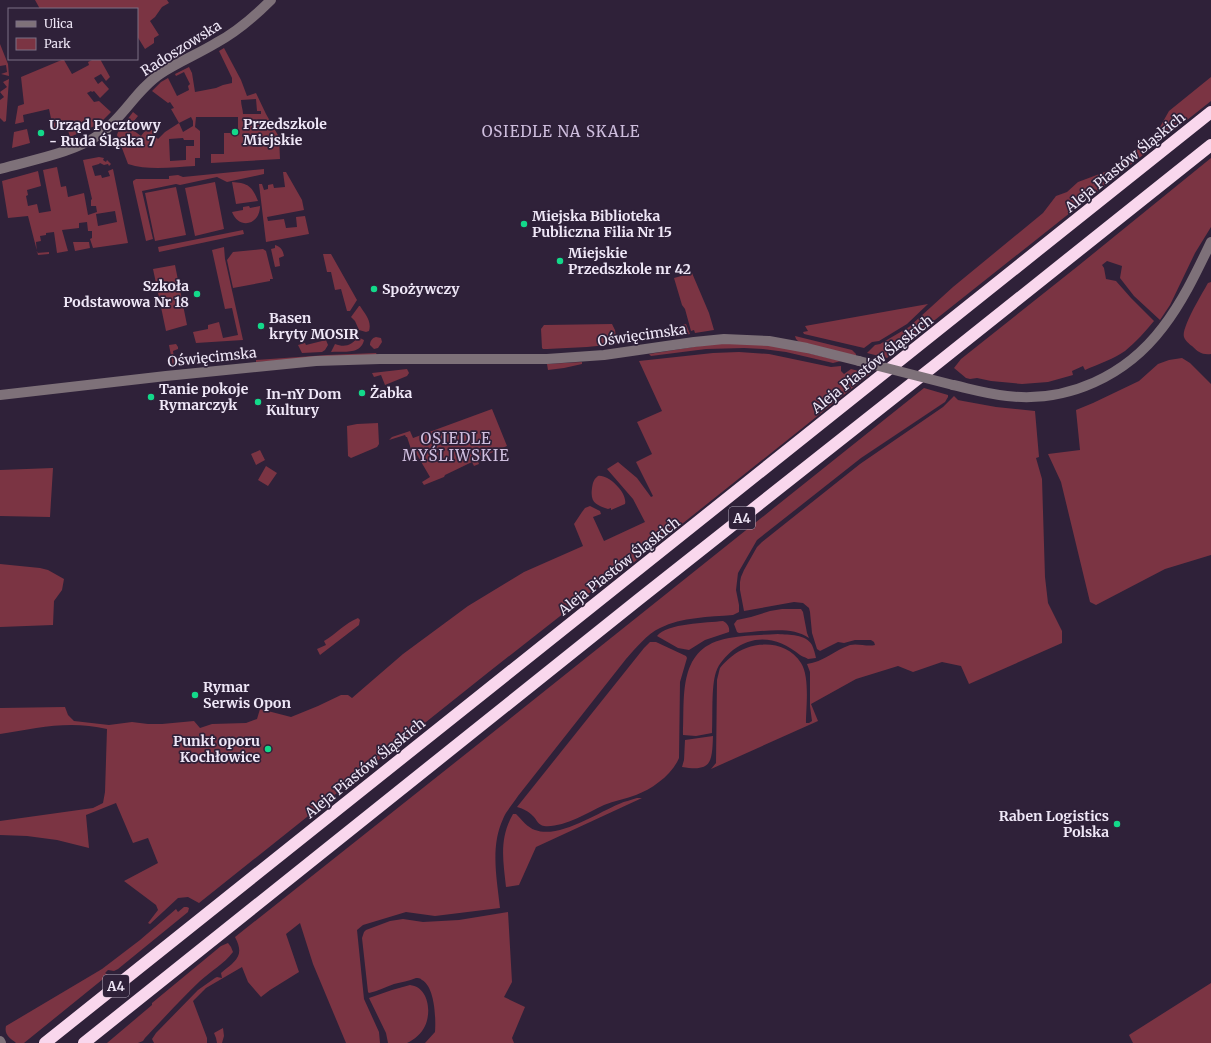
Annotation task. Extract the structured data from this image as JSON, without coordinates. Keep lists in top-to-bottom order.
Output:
{
  "streets": {
    "highway": ["Aleja Piastów Śląskich", "A4"],
    "street": ["Radoszowska", "Oświęcimska"]
  },
  "districts": ["OSIEDLE NA SKALE", "OSIEDLE MYŚLIWSKIE"],
  "places": [
    "Przedszkole Miejskie",
    "Urząd Pocztowy - Ruda Śląska 7",
    "Miejska Biblioteka Publiczna Filia Nr 15",
    "Miejskie Przedszkole nr 42",
    "Spożywczy",
    "Szkoła Podstawowa Nr 18",
    "Basen kryty MOSIR",
    "Żabka",
    "Tanie pokoje Rymarczyk",
    "In-nY Dom Kultury",
    "Rymar Serwis Opon",
    "Punkt oporu Kochłowice",
    "Raben Logistics Polska"
  ],
  "legend": ["Ulica", "Park"]
}
